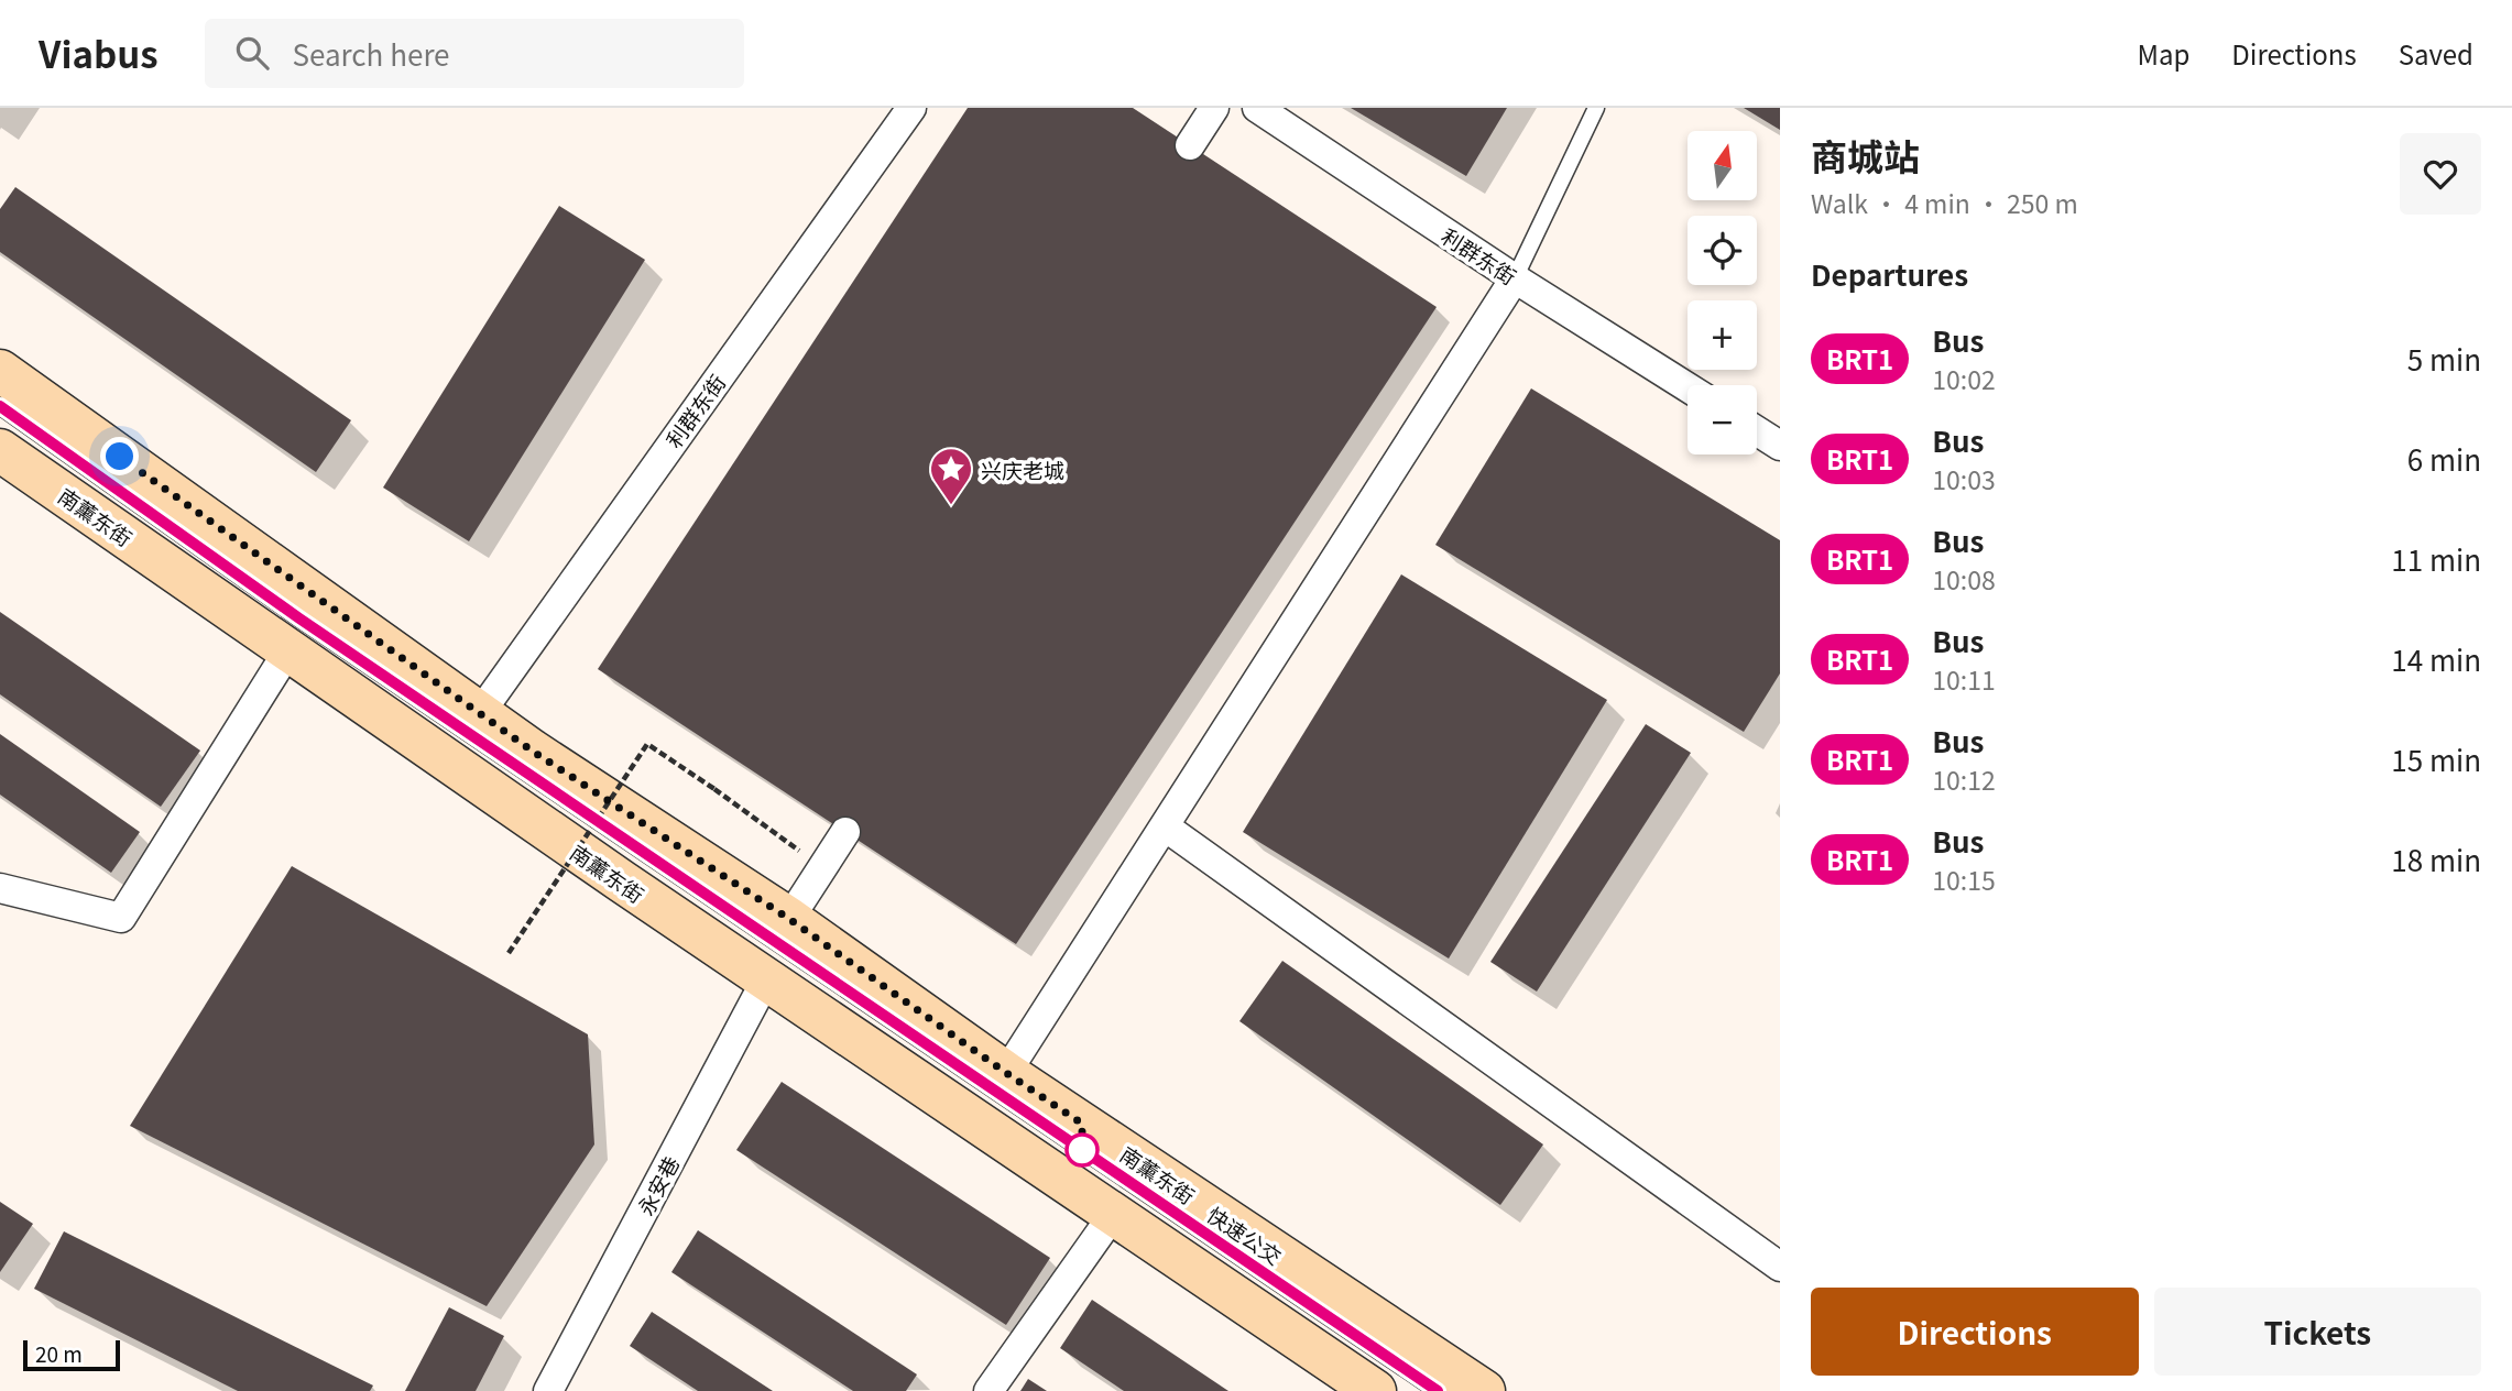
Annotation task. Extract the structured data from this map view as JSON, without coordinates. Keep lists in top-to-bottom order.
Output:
{
  "streets": {
    "main road": ["南薰东街"],
    "street": ["利群东街", "永安巷"],
    "lane": ["快速公交"]
  },
  "crossings": [
    ["利群东街", "南薰东街"],
    ["南薰东街", "永安巷"]
  ],
  "places": {
    "place": ["兴庆老城"]
  },
  "lines": ["bus line BRT1"],
  "scale_bar": "20 m",
  "north": "top",
  "page": {
    "header": "Viabus",
    "search": "Search here",
    "nav": ["Map", "Directions", "Saved"],
    "heading": [
      ["商城站", "Walk · 4 min · 250 m"],
      "Departures"
    ],
    "map_buttons": ["+", "−"],
    "list": [
      {
        "mark": "BRT1",
        "name": "Bus",
        "note": "10:02",
        "value": "5 min"
      },
      {
        "mark": "BRT1",
        "name": "Bus",
        "note": "10:03",
        "value": "6 min"
      },
      {
        "mark": "BRT1",
        "name": "Bus",
        "note": "10:08",
        "value": "11 min"
      },
      {
        "mark": "BRT1",
        "name": "Bus",
        "note": "10:11",
        "value": "14 min"
      },
      {
        "mark": "BRT1",
        "name": "Bus",
        "note": "10:12",
        "value": "15 min"
      },
      {
        "mark": "BRT1",
        "name": "Bus",
        "note": "10:15",
        "value": "18 min"
      }
    ],
    "buttons": ["Directions", "Tickets"],
    "scale": "20 m"
  }
}
